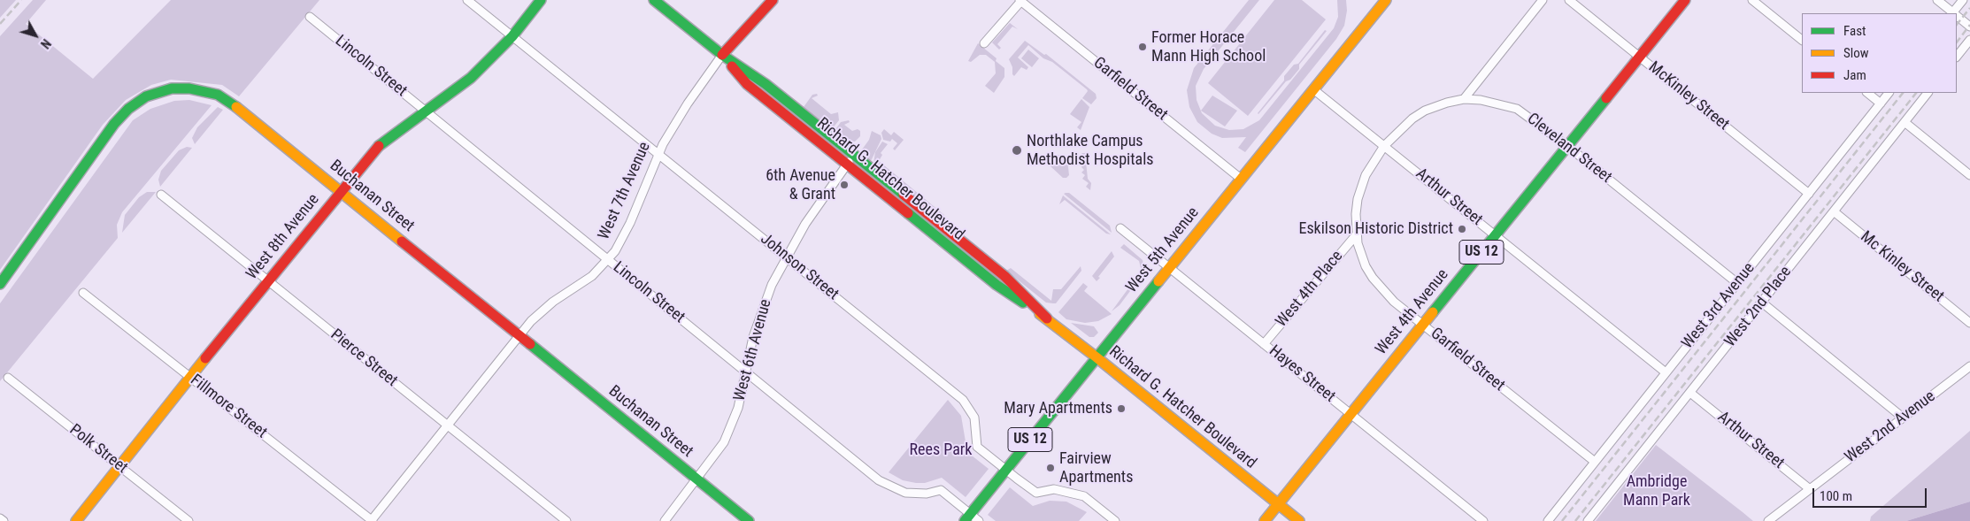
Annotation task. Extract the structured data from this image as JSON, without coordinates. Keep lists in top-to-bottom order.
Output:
{
  "streets": {
    "main road": [
      "Richard G. Hatcher Boulevard",
      "West 7th Avenue",
      "Buchanan Street",
      "West 8th Avenue",
      "West 5th Avenue",
      "US 12",
      "West 4th Avenue"
    ],
    "street": [
      "Lincoln Street",
      "Garfield Street",
      "McKinley Street",
      "Cleveland Street",
      "Arthur Street",
      "Johnson Street",
      "Mc Kinley Street",
      "West 4th Place",
      "West 3rd Avenue",
      "West 2nd Place",
      "West 6th Avenue",
      "Pierce Street",
      "Hayes Street",
      "Fillmore Street",
      "West 2nd Avenue",
      "Polk Street"
    ]
  },
  "crossings": [
    ["Lincoln Street", "West 7th Avenue"],
    ["Lincoln Street", "West 8th Avenue"],
    ["Lincoln Street", "West 5th Avenue"],
    ["Lincoln Street", "West 6th Avenue"],
    ["Garfield Street", "Cleveland Street"],
    ["Garfield Street", "Arthur Street"],
    ["Garfield Street", "West 5th Avenue"],
    ["Garfield Street", "West 4th Place"],
    ["Garfield Street", "West 3rd Avenue"],
    ["Garfield Street", "West 4th Avenue"],
    ["McKinley Street", "West 3rd Avenue"],
    ["McKinley Street", "West 4th Avenue"],
    ["Cleveland Street", "Arthur Street"],
    ["Cleveland Street", "West 3rd Avenue"],
    ["Cleveland Street", "West 4th Avenue"],
    ["Richard G. Hatcher Boulevard", "West 7th Avenue"],
    ["Richard G. Hatcher Boulevard", "West 5th Avenue"],
    ["Richard G. Hatcher Boulevard", "West 4th Avenue"],
    ["Richard G. Hatcher Boulevard", "West 6th Avenue"],
    ["West 7th Avenue", "Buchanan Street"],
    ["West 7th Avenue", "Johnson Street"],
    ["West 7th Avenue", "Pierce Street"],
    ["West 7th Avenue", "Fillmore Street"],
    ["Buchanan Street", "West 8th Avenue"],
    ["Buchanan Street", "West 6th Avenue"],
    ["Arthur Street", "West 5th Avenue"],
    ["Arthur Street", "West 3rd Avenue"],
    ["Arthur Street", "West 2nd Place"],
    ["Arthur Street", "West 4th Avenue"],
    ["Arthur Street", "West 2nd Avenue"],
    ["West 8th Avenue", "Johnson Street"],
    ["West 8th Avenue", "Pierce Street"],
    ["West 8th Avenue", "Fillmore Street"],
    ["West 8th Avenue", "Polk Street"],
    ["West 5th Avenue", "Johnson Street"],
    ["West 5th Avenue", "Hayes Street"],
    ["Johnson Street", "West 6th Avenue"],
    ["Mc Kinley Street", "West 2nd Place"],
    ["West 4th Place", "Hayes Street"],
    ["West 4th Avenue", "Hayes Street"]
  ],
  "parks": ["Rees Park", "Ambridge Mann Park"],
  "places": [
    "Former Horace Mann High School",
    "Northlake Campus Methodist Hospitals",
    "6th Avenue & Grant",
    "Eskilson Historic District",
    "Mary Apartments",
    "Fairview Apartments"
  ],
  "legend": ["Fast", "Slow", "Jam"],
  "scale_bar": "100 m",
  "north": "bottom right"
}
